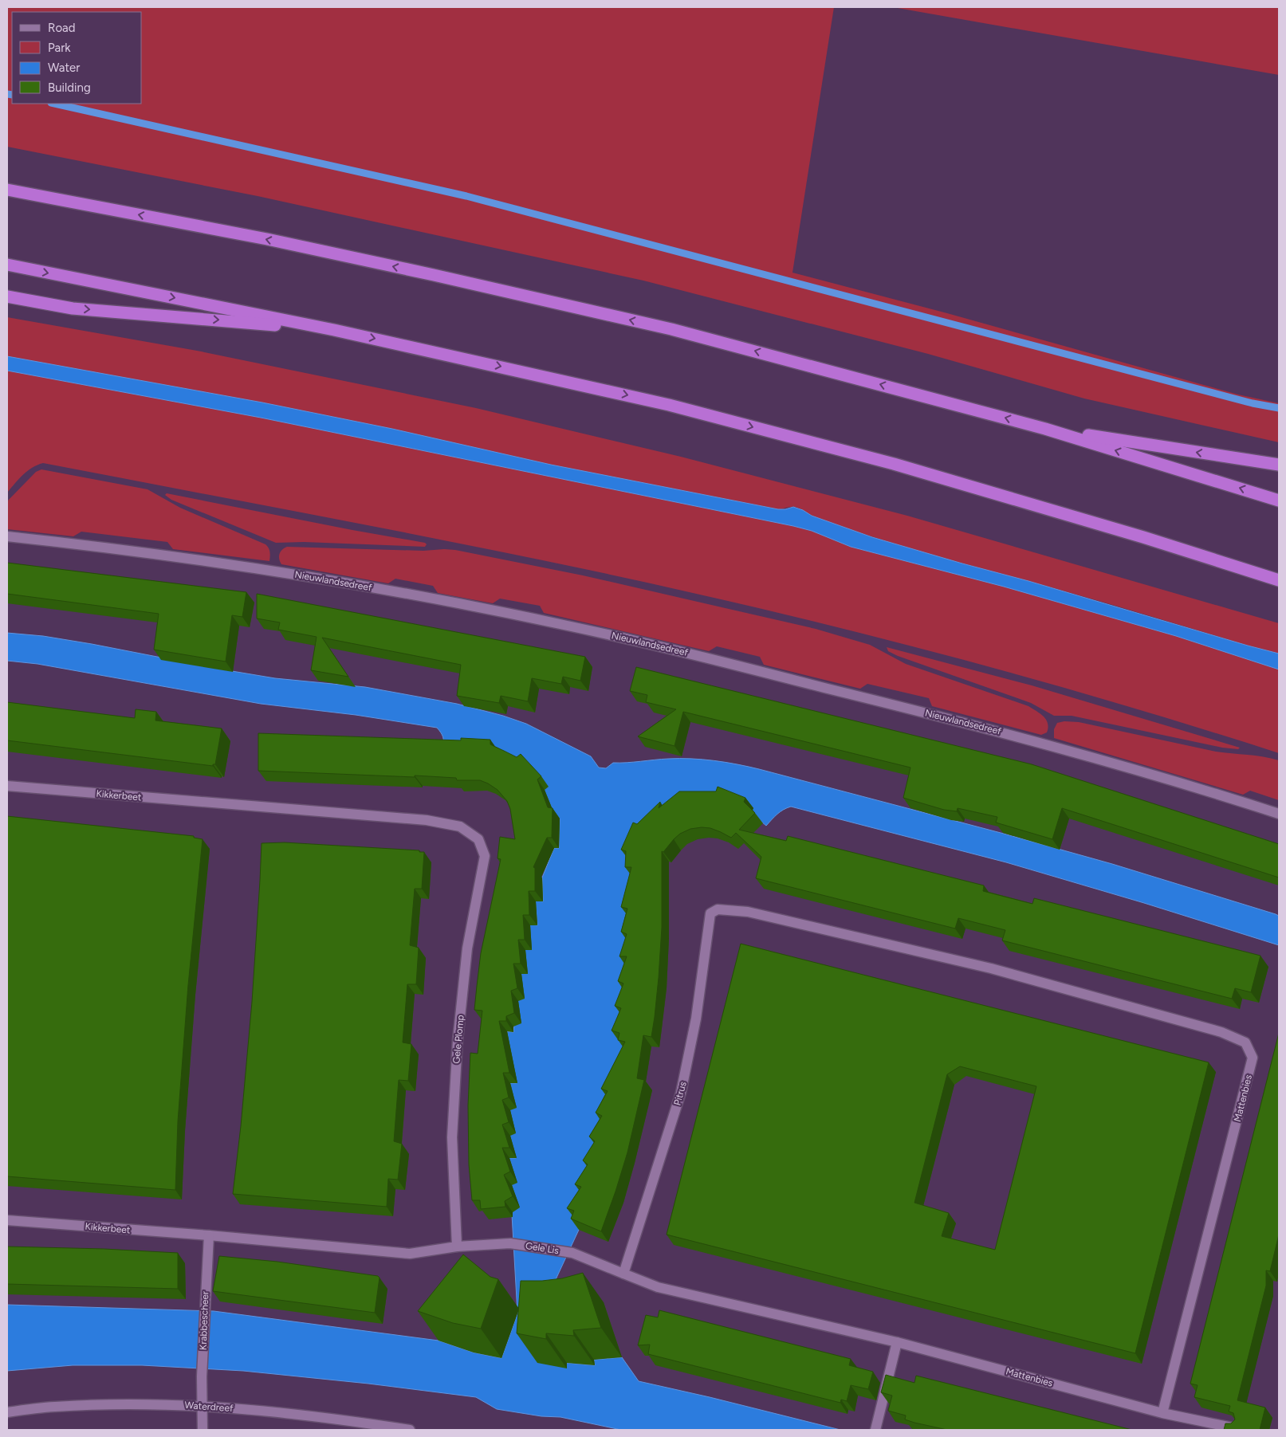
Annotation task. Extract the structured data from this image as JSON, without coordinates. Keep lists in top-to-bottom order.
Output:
{
  "streets": {
    "street": [
      "Nieuwlandsedreef",
      "Kikkerbeet",
      "Gele Plomp",
      "Pitrus",
      "Mattenbies",
      "Gele Lis",
      "Krabbescheer",
      "Waterdreef"
    ]
  },
  "crossings": [
    ["Kikkerbeet", "Gele Plomp"],
    ["Kikkerbeet", "Krabbescheer"],
    ["Gele Plomp", "Gele Lis"],
    ["Pitrus", "Mattenbies"],
    ["Pitrus", "Gele Lis"],
    ["Krabbescheer", "Waterdreef"]
  ],
  "legend": [
    "Road",
    "Park",
    "Water",
    "Building"
  ]
}
